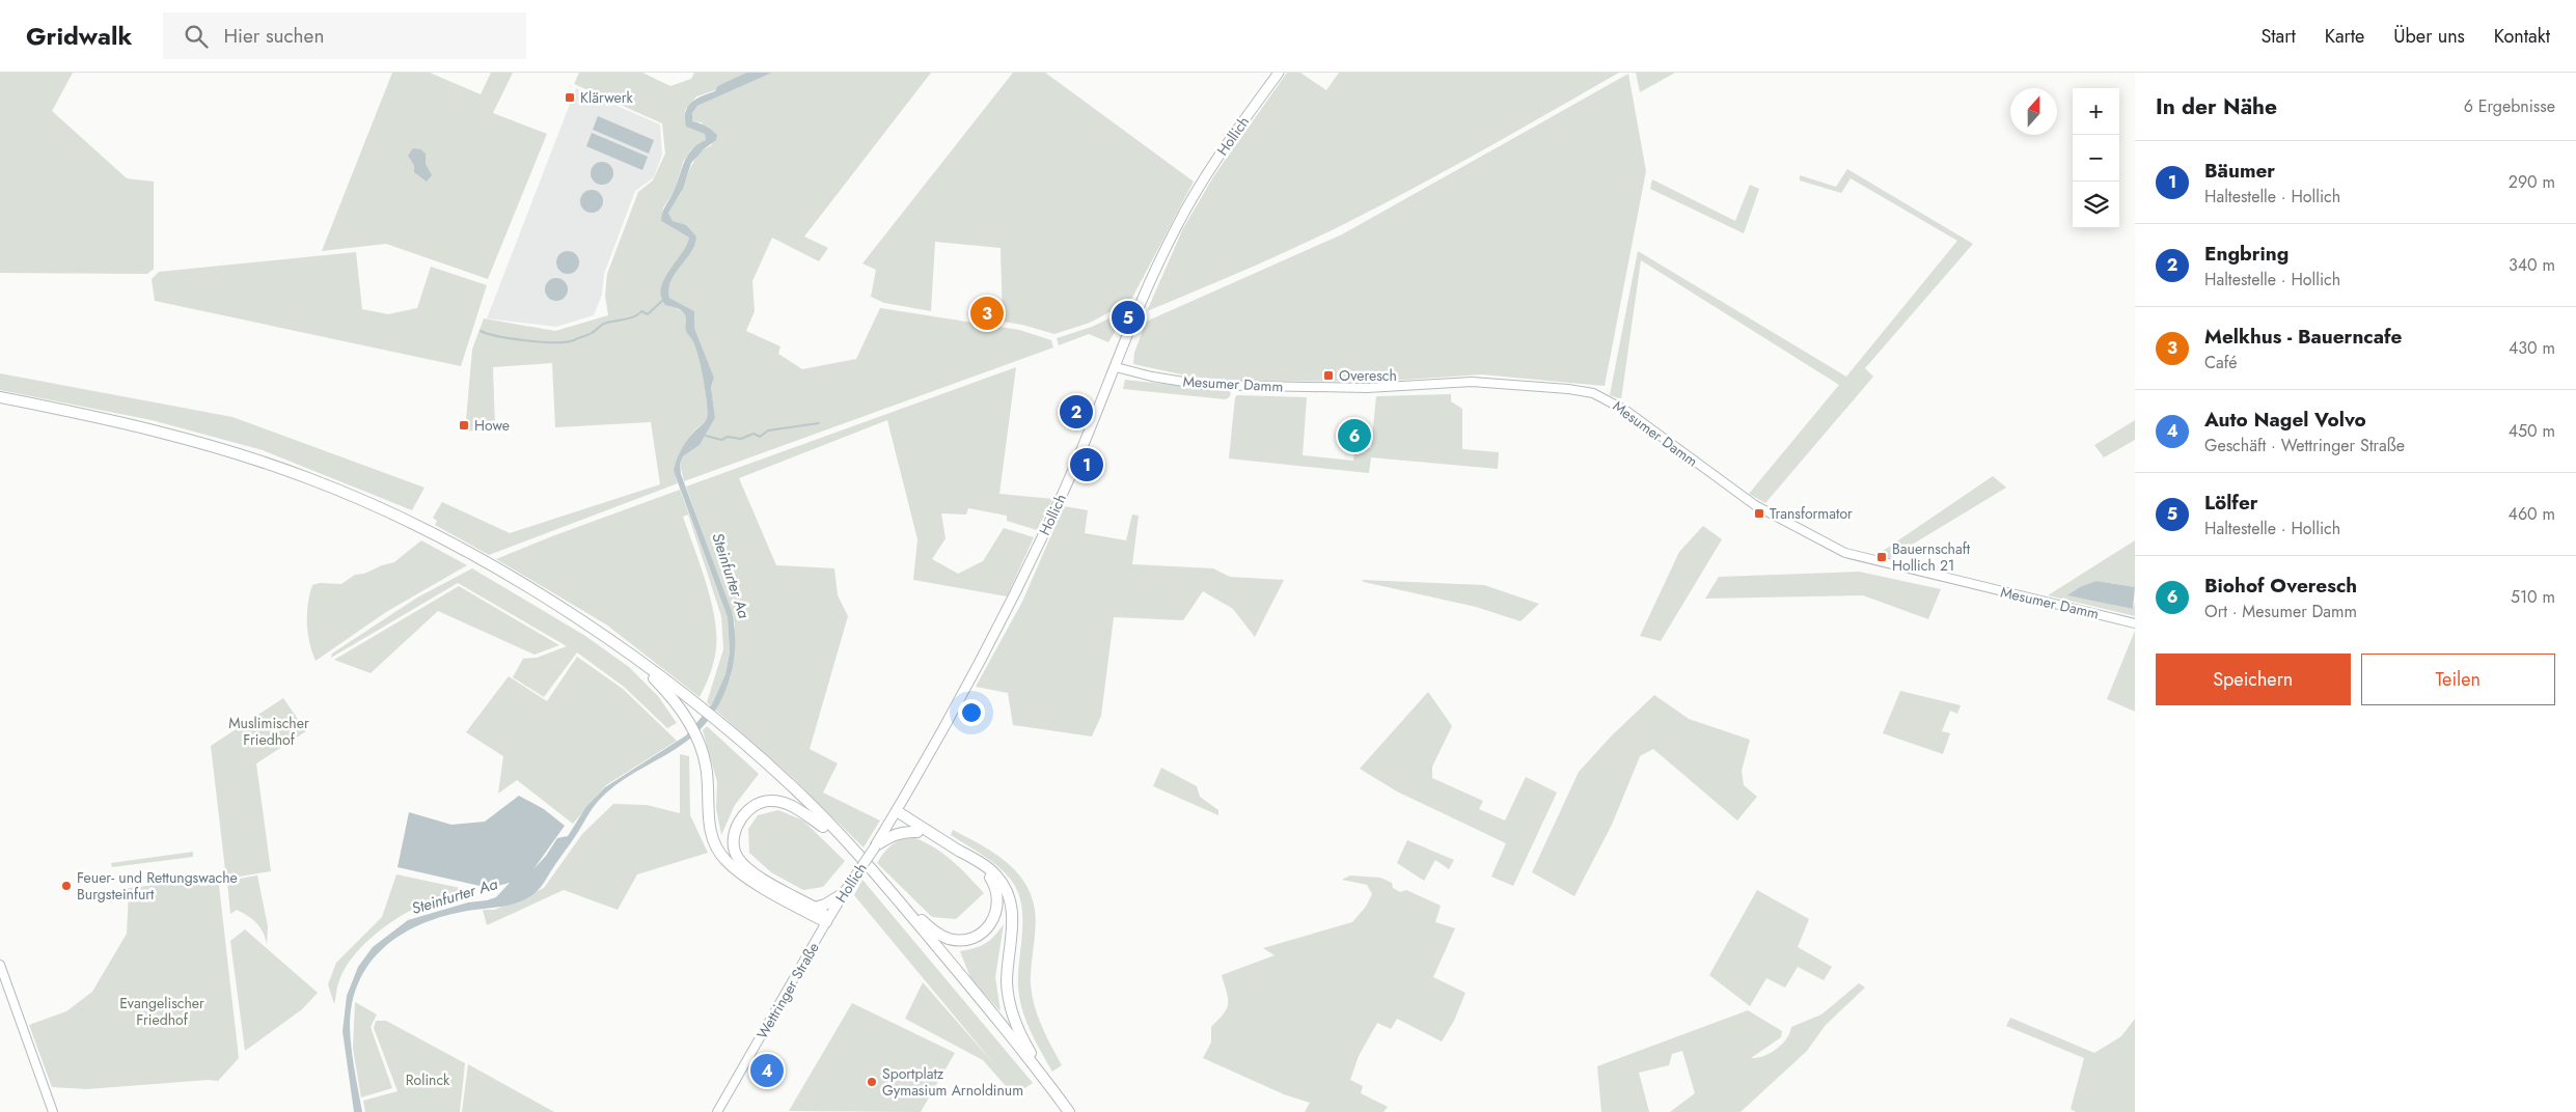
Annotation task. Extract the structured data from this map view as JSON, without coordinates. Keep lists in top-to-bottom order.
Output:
{
  "streets": {
    "main road": ["Hollich", "Mesumer Damm", "Wettringer Straße"]
  },
  "crossings": [
    ["Hollich", "Mesumer Damm"],
    ["Hollich", "Wettringer Straße"]
  ],
  "water": ["Steinfurter Aa"],
  "parks": ["Muslimischer Friedhof", "Evangelischer Friedhof", "Rolinck"],
  "places": {
    "transit": [
      "Klärwerk",
      "Overesch",
      "Howe",
      "Transformator",
      "Bauernschaft Hollich 21"
    ],
    "other": ["Feuer- und Rettungswache Burgsteinfurt", "Sportplatz Gymasium Arnoldinum"]
  },
  "north": "top",
  "page": {
    "header": "Gridwalk",
    "search": "Hier suchen",
    "nav": [
      "Start",
      "Karte",
      "Über uns",
      "Kontakt"
    ],
    "heading": ["In der Nähe", "6 Ergebnisse"],
    "map_buttons": ["+", "−"],
    "list": [
      {
        "mark": "1",
        "name": "Bäumer",
        "note": "Haltestelle · Hollich",
        "value": "290 m"
      },
      {
        "mark": "2",
        "name": "Engbring",
        "note": "Haltestelle · Hollich",
        "value": "340 m"
      },
      {
        "mark": "3",
        "name": "Melkhus - Bauerncafe",
        "note": "Café",
        "value": "430 m"
      },
      {
        "mark": "4",
        "name": "Auto Nagel Volvo",
        "note": "Geschäft · Wettringer Straße",
        "value": "450 m"
      },
      {
        "mark": "5",
        "name": "Lölfer",
        "note": "Haltestelle · Hollich",
        "value": "460 m"
      },
      {
        "mark": "6",
        "name": "Biohof Overesch",
        "note": "Ort · Mesumer Damm",
        "value": "510 m"
      }
    ],
    "pins": [
      "3",
      "5",
      "2",
      "6",
      "1",
      "4"
    ],
    "buttons": ["Speichern", "Teilen"]
  }
}
